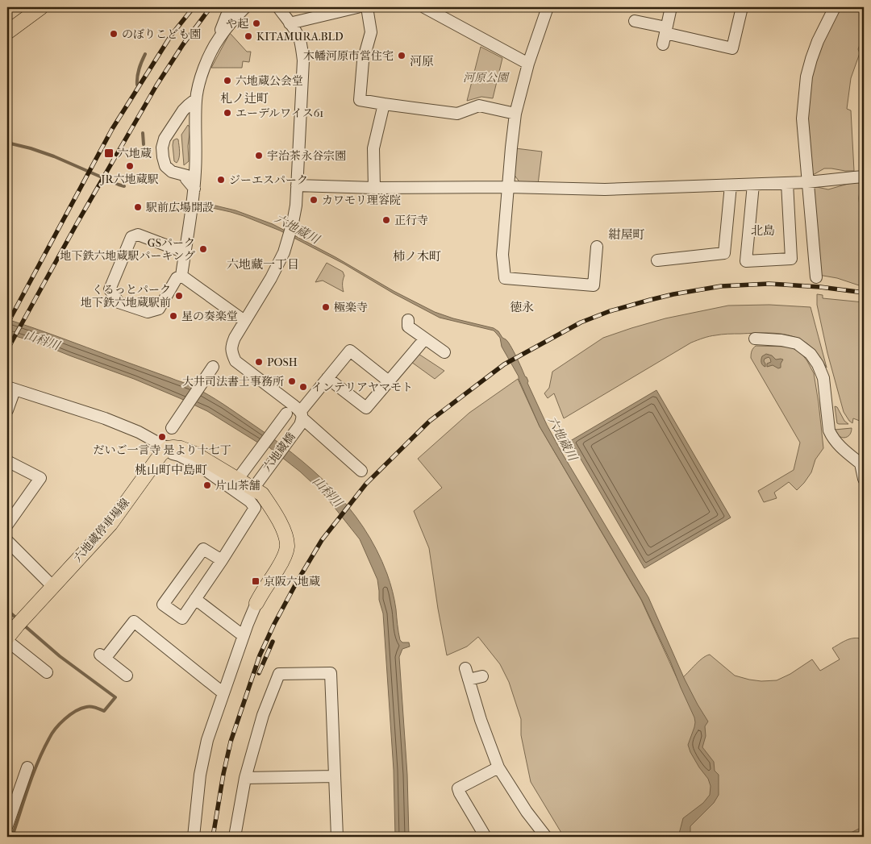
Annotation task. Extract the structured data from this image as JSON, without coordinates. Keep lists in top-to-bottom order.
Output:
{
  "streets": {
    "main road": ["六地蔵停車場線"],
    "street": ["六地蔵橋"]
  },
  "districts": [
    "河原",
    "札ノ辻町",
    "北島",
    "紺屋町",
    "柿ノ木町",
    "六地藏一丁目",
    "徳永",
    "桃山町中島町"
  ],
  "water": ["六地蔵川", "山科川"],
  "parks": ["河原公園"],
  "places": {
    "other": [
      "や起",
      "のぼりこども園",
      "KITAMURA.BLD",
      "木幡河原市営住宅",
      "六地蔵公会堂",
      "エーデルワイス61",
      "宇治茶永谷宗園",
      "JR六地蔵駅",
      "ジーエスパーク",
      "カワモリ理容院",
      "駅前広場開設",
      "正行寺",
      "GSパーク 地下鉄六地蔵駅パーキング",
      "くるっとパーク 地下鉄六地蔵駅前",
      "極楽寺",
      "星の奏楽堂",
      "POSH",
      "大井司法書士事務所",
      "インテリアヤマモト",
      "だいご一言寺 是より十七丁",
      "片山茶舗"
    ],
    "transit": ["六地蔵", "京阪六地蔵"]
  }
}
